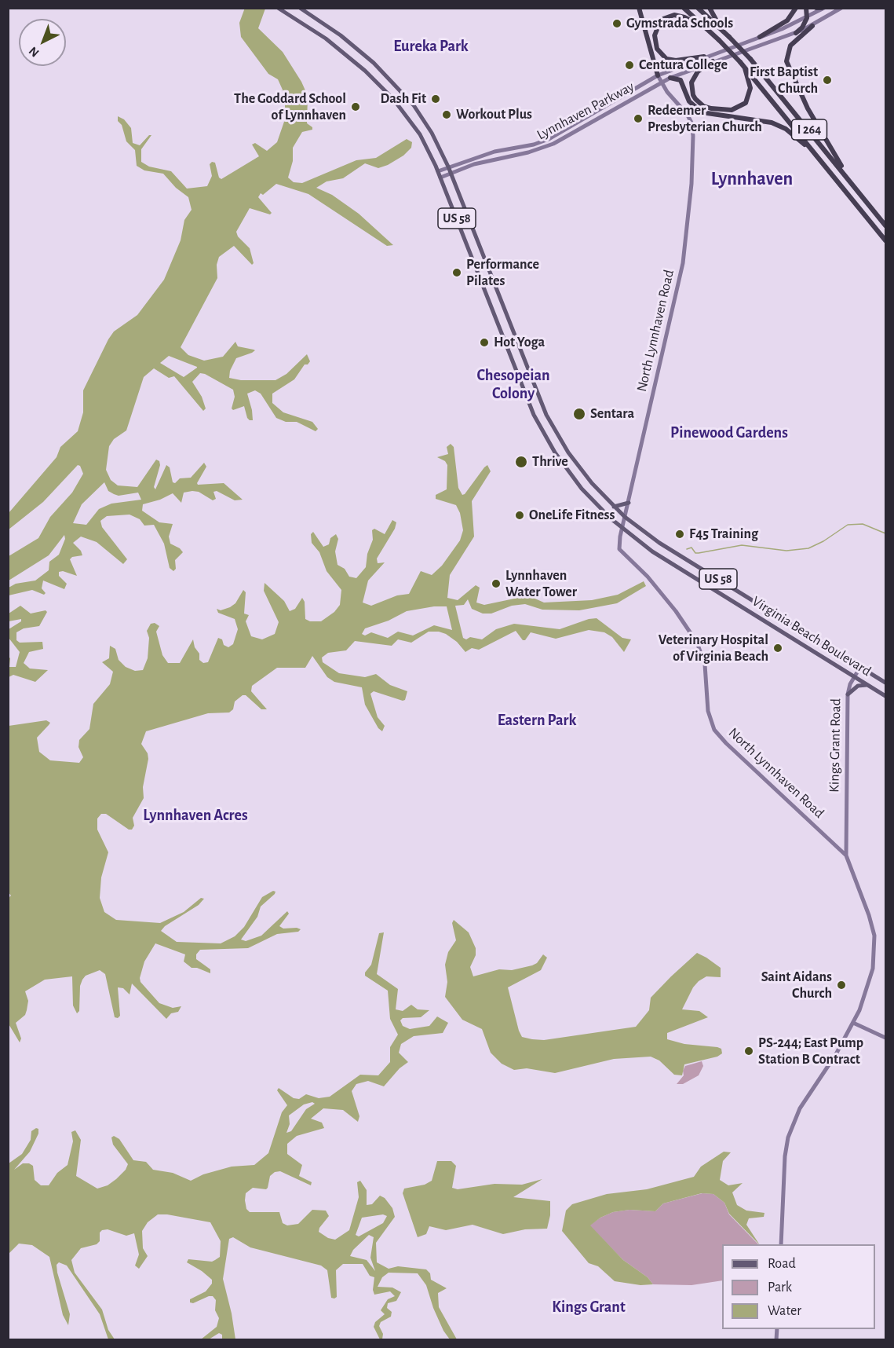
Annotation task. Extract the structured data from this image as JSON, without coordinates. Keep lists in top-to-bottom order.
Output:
{
  "streets": {
    "highway": ["I 264"],
    "main road": ["US 58", "Virginia Beach Boulevard"],
    "street": ["Lynnhaven Parkway", "North Lynnhaven Road", "Kings Grant Road"]
  },
  "crossings": [
    ["Lynnhaven Parkway", "North Lynnhaven Road"],
    ["Lynnhaven Parkway", "Virginia Beach Boulevard"],
    ["North Lynnhaven Road", "Virginia Beach Boulevard"],
    ["North Lynnhaven Road", "Kings Grant Road"],
    ["Virginia Beach Boulevard", "Kings Grant Road"]
  ],
  "districts": [
    "Eureka Park",
    "Lynnhaven",
    "Chesopeian Colony",
    "Pinewood Gardens",
    "Eastern Park",
    "Lynnhaven Acres",
    "Kings Grant"
  ],
  "places": [
    "Gymstrada Schools",
    "Centura College",
    "First Baptist Church",
    "Dash Fit",
    "The Goddard School of Lynnhaven",
    "Workout Plus",
    "Redeemer Presbyterian Church",
    "Performance Pilates",
    "Hot Yoga",
    "Sentara",
    "Thrive",
    "OneLife Fitness",
    "F45 Training",
    "Lynnhaven Water Tower",
    "Veterinary Hospital of Virginia Beach",
    "Saint Aidans Church",
    "PS-244; East Pump Station B Contract"
  ],
  "legend": ["Road", "Park", "Water"],
  "north": "bottom left"
}
